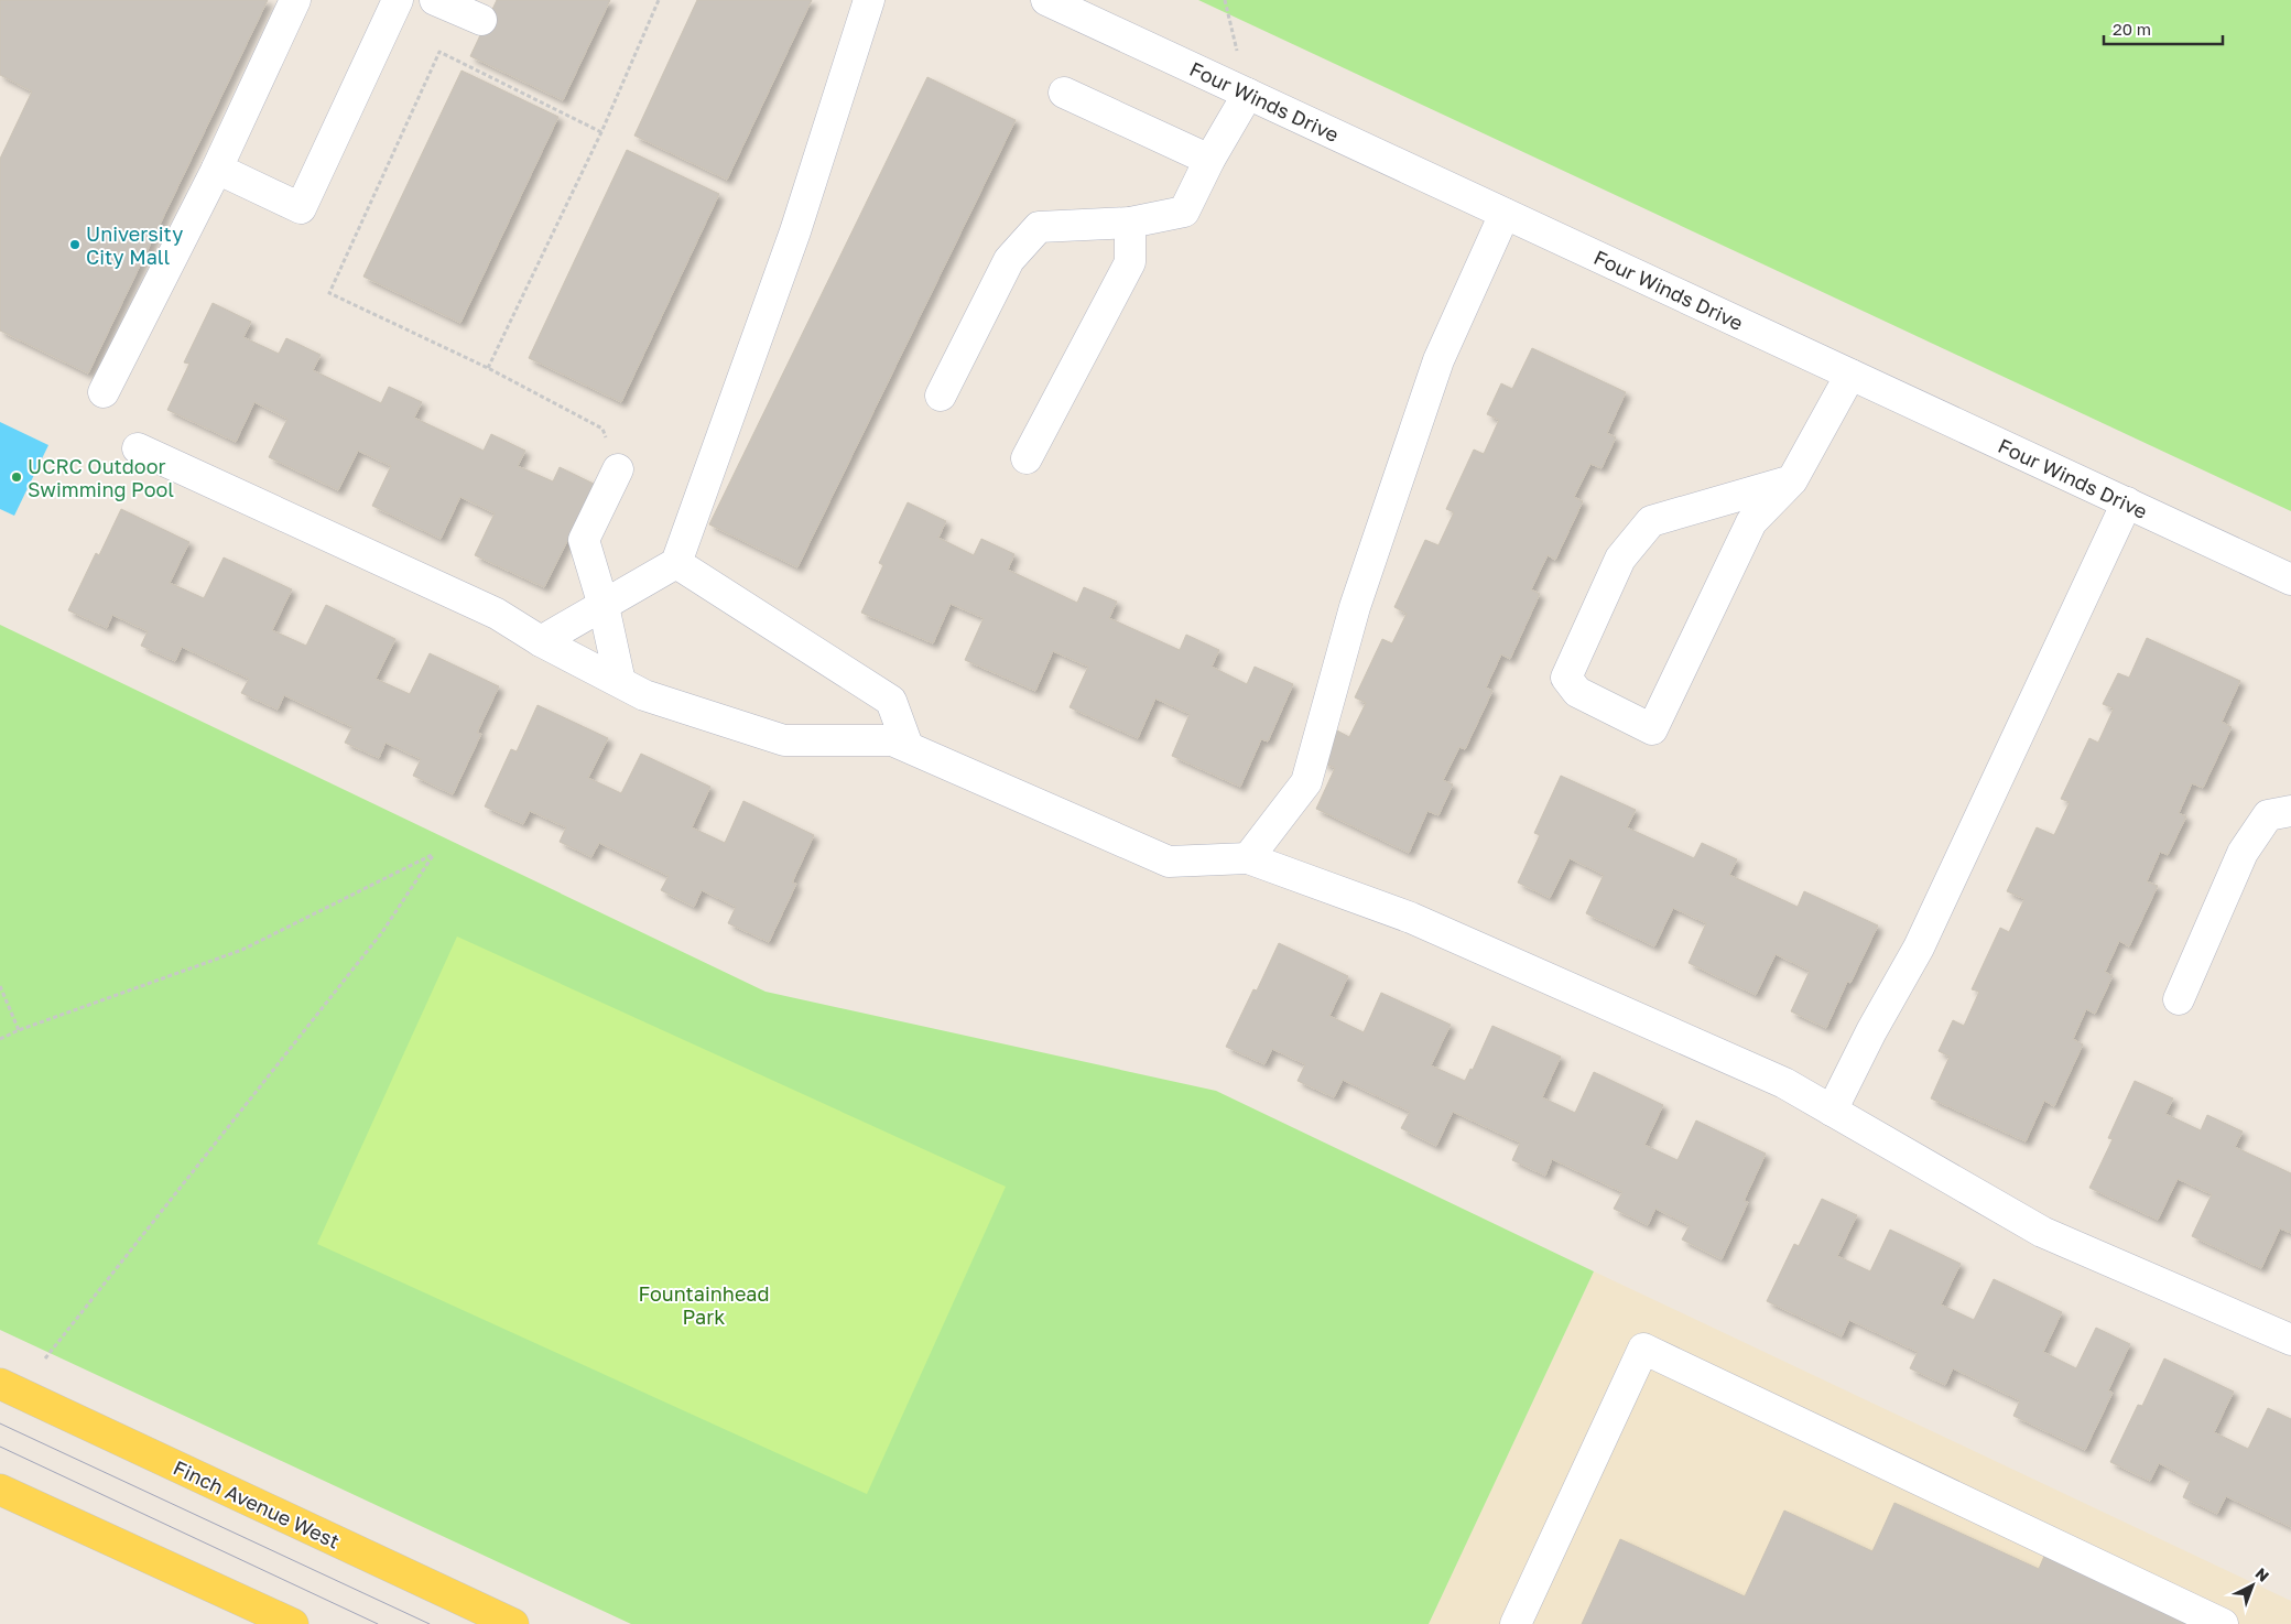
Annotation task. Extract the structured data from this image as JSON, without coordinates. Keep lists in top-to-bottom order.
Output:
{
  "streets": {
    "main road": ["Finch Avenue West"],
    "street": ["Four Winds Drive"]
  },
  "parks": ["Fountainhead Park"],
  "places": ["University City Mall", "UCRC Outdoor Swimming Pool"],
  "scale_bar": "20 m",
  "north": "top right"
}
